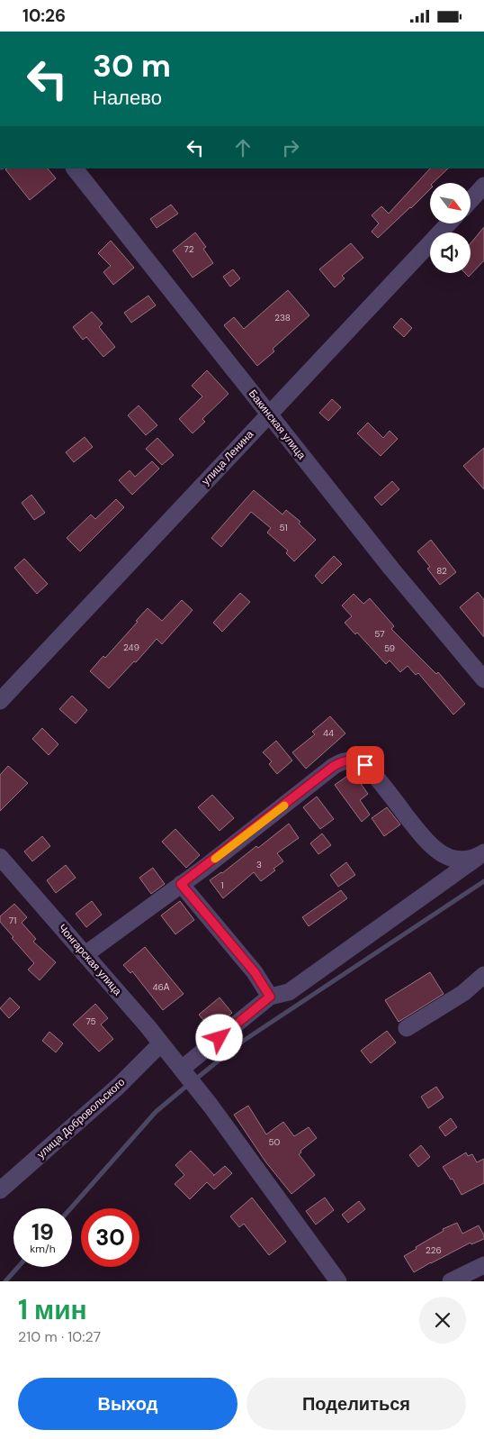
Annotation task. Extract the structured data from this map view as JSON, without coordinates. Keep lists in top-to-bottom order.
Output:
{
  "streets": {
    "street": [
      "Бакинская улица",
      "улица Ленина",
      "Чонгарская улица",
      "улица Добровольского"
    ]
  },
  "crossings": [
    ["Бакинская улица", "улица Ленина"],
    ["Чонгарская улица", "улица Добровольского"]
  ],
  "house_numbers": [
    "72",
    "238",
    "51",
    "82",
    "57",
    "249",
    "59",
    "44",
    "3",
    "1",
    "71",
    "46А",
    "75",
    "50",
    "226"
  ],
  "north": "bottom right",
  "page": {
    "status": "10:26",
    "turn": ["30 m", "Налево"],
    "speed": "19 km/h",
    "limit": "30",
    "heading": ["1 мин", "210 m · 10:27"],
    "buttons": ["Выход", "Поделиться"]
  }
}
